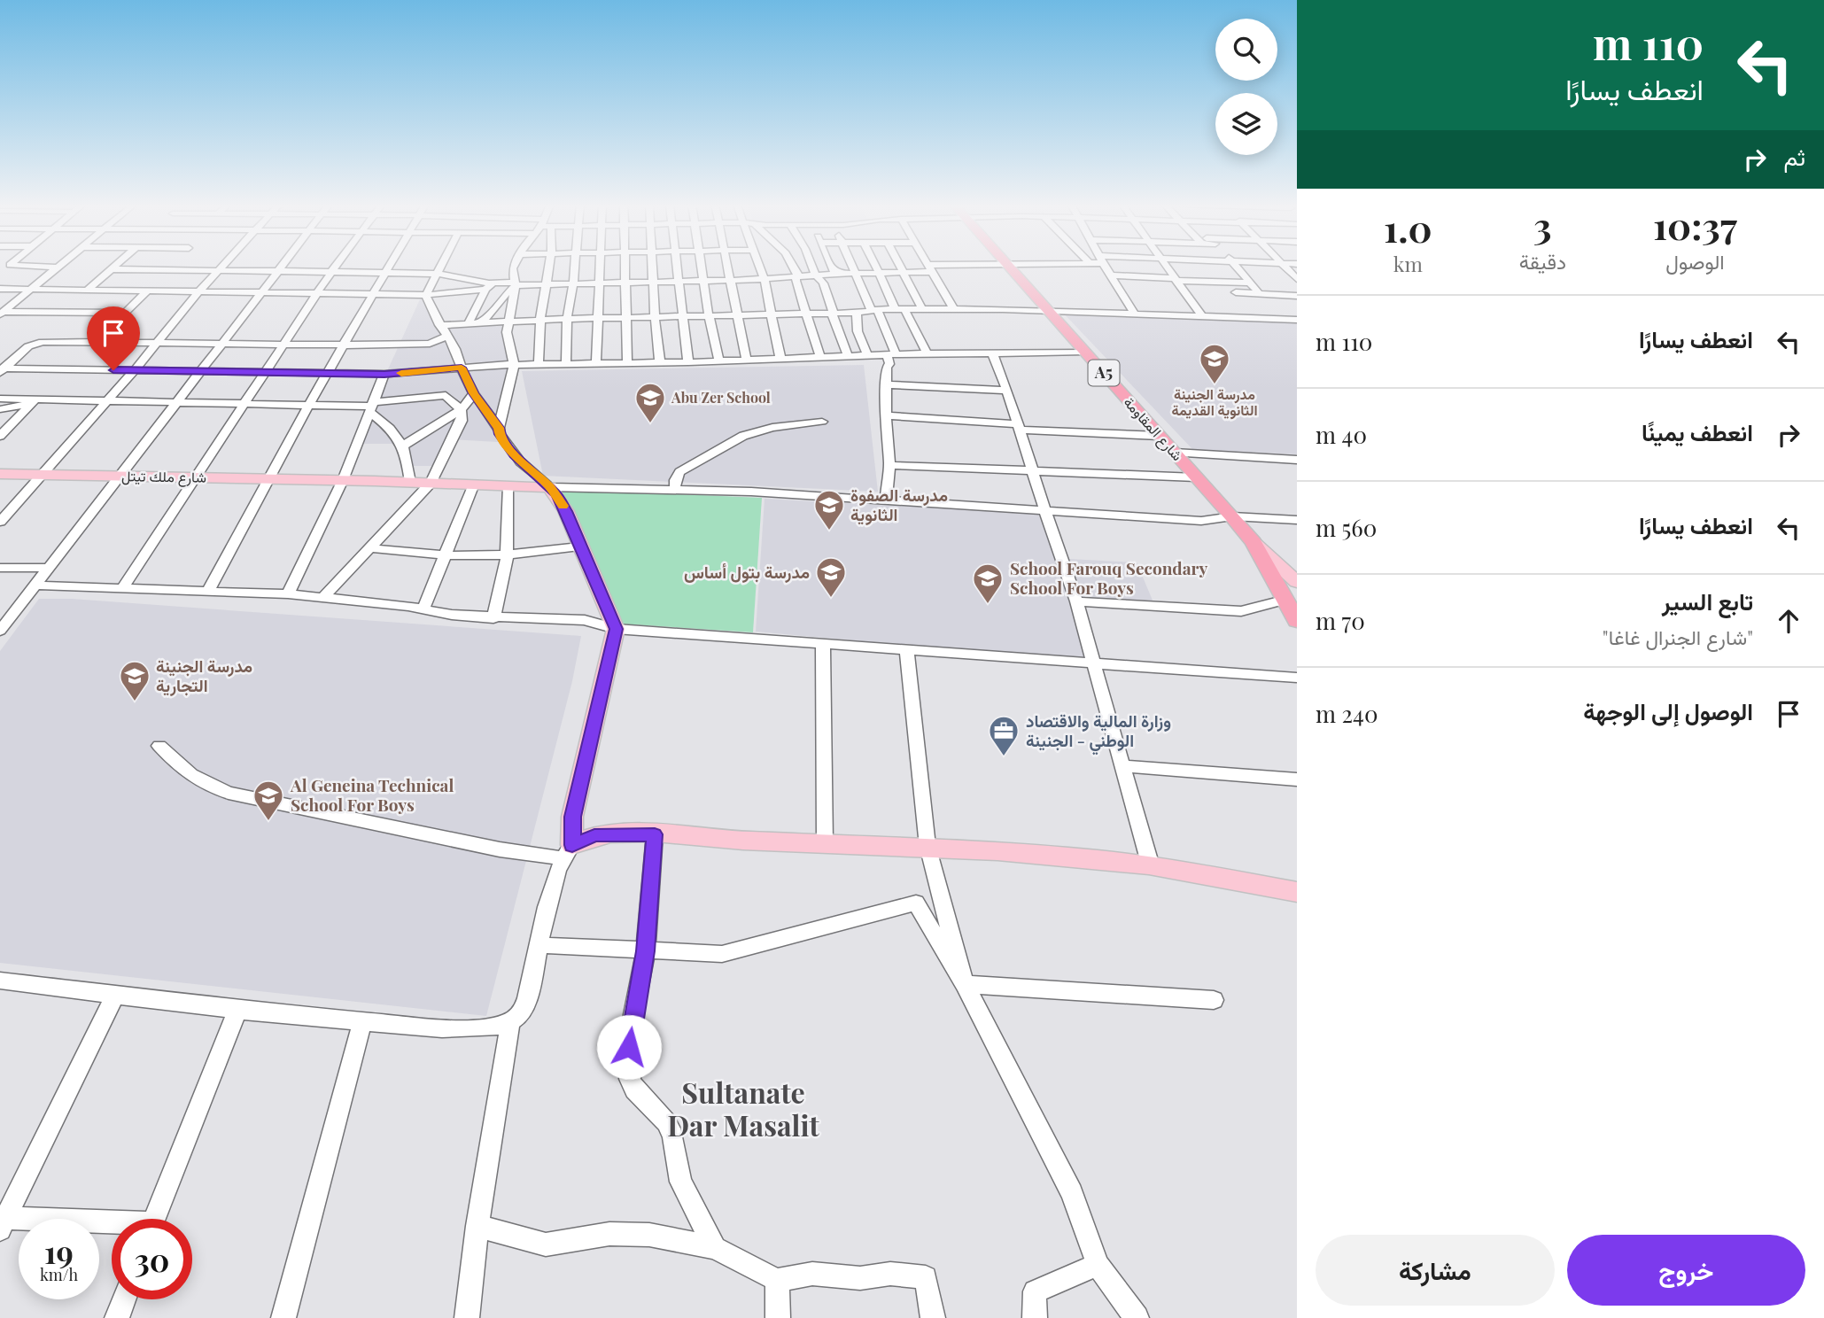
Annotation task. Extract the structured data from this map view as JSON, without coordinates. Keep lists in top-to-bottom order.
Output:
{
  "streets": {
    "highway": ["A5", "شارع المقاومة"],
    "main road": ["شارع ملك تيتل"]
  },
  "crossings": [
    ["A5", "شارع المقاومة"]
  ],
  "districts": ["Sultanate Dar Masalit"],
  "places": {
    "school or university": [
      "مدرسة الجنينة الثانوية القديمة",
      "Abu Zer School",
      "مدرسة الصفوة الثانوية",
      "مدرسة بتول أساس",
      "School Farouq Secondary School For Boys",
      "مدرسة الجنينة التجارية",
      "Al Geneina Technical School For Boys"
    ],
    "office": ["وزارة المالية والاقتصاد الوطني - الجنينة"]
  },
  "page": {
    "turn": ["110 m", "انعطف يسارًا"],
    "then": "ثم",
    "eta": [
      "10:37",
      "الوصول",
      "3",
      "دقيقة",
      "1.0",
      "km"
    ],
    "list": [
      {
        "name": "انعطف يسارًا",
        "value": "110 m"
      },
      {
        "name": "انعطف يمينًا",
        "value": "40 m"
      },
      {
        "name": "انعطف يسارًا",
        "value": "560 m"
      },
      {
        "name": "تابع السير",
        "note": "\"شارع الجنرال غاغا\"",
        "value": "70 m"
      },
      {
        "name": "الوصول إلى الوجهة",
        "value": "240 m"
      }
    ],
    "speed": "19 km/h",
    "limit": "30",
    "buttons": ["خروج", "مشاركة"]
  }
}
